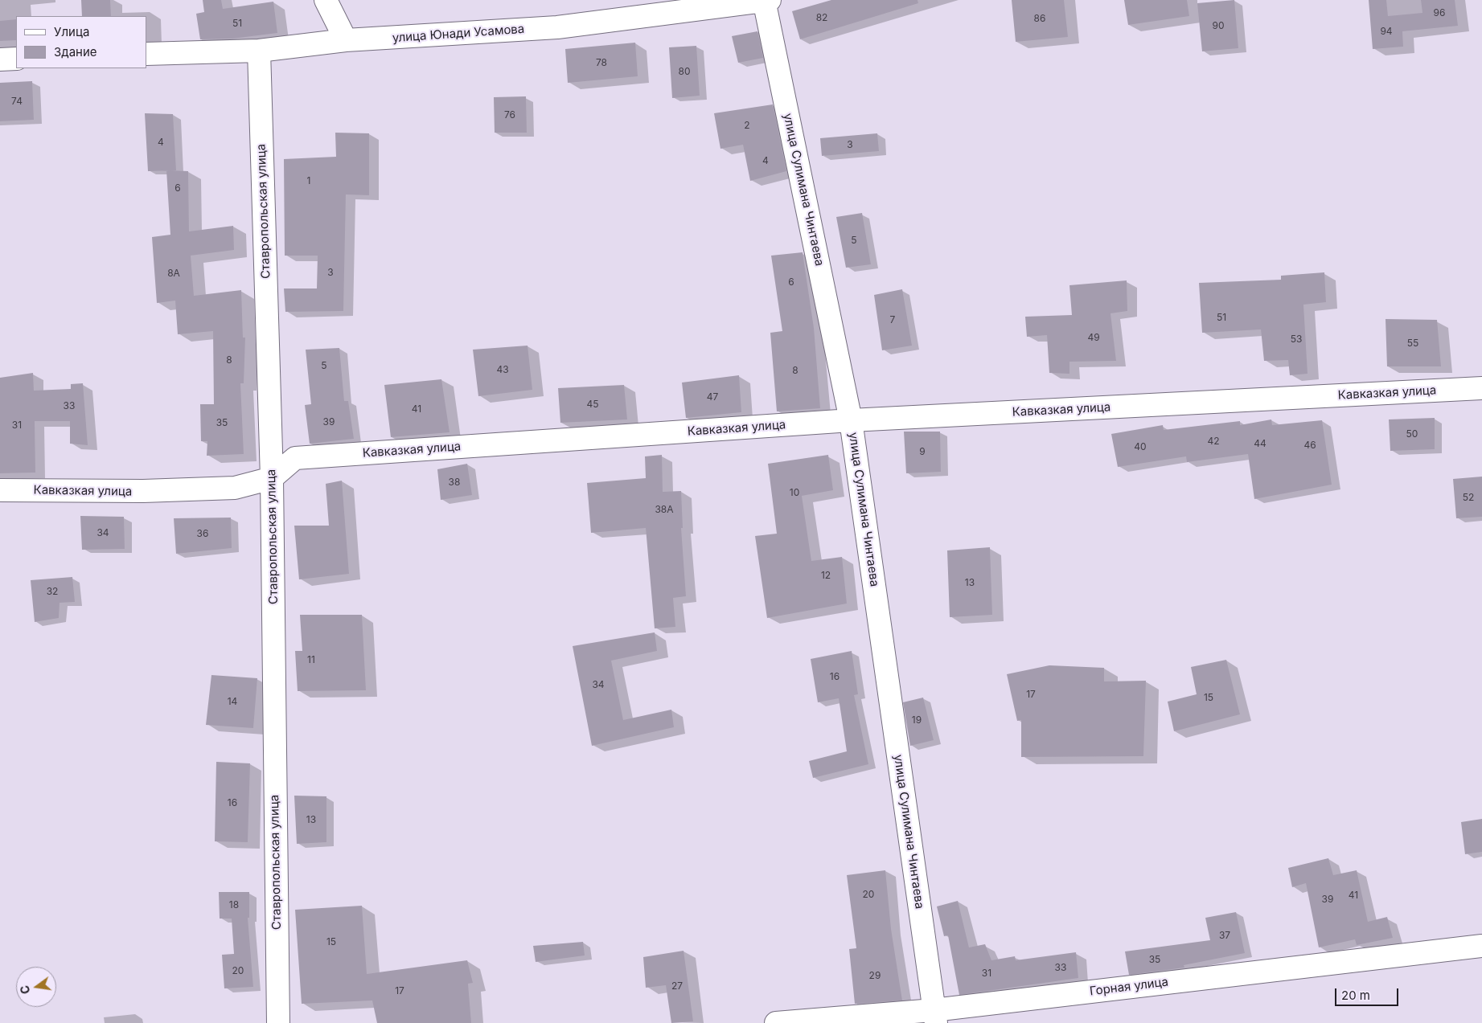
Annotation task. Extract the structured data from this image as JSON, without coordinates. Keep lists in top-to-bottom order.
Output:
{
  "streets": {
    "street": [
      "улица Юнади Усамова",
      "улица Сулимана Чинтаева",
      "Ставропольская улица",
      "Кавказкая улица",
      "Горная улица"
    ]
  },
  "crossings": [
    ["улица Юнади Усамова", "улица Сулимана Чинтаева"],
    ["улица Юнади Усамова", "Ставропольская улица"],
    ["улица Сулимана Чинтаева", "Кавказкая улица"],
    ["улица Сулимана Чинтаева", "Горная улица"],
    ["Ставропольская улица", "Кавказкая улица"]
  ],
  "house_numbers": [
    "96",
    "82",
    "86",
    "51",
    "90",
    "94",
    "78",
    "80",
    "74",
    "76",
    "2",
    "4",
    "3",
    "4",
    "1",
    "6",
    "5",
    "3",
    "8А",
    "6",
    "51",
    "7",
    "49",
    "53",
    "55",
    "8",
    "5",
    "43",
    "8",
    "47",
    "45",
    "33",
    "41",
    "39",
    "35",
    "31",
    "50",
    "42",
    "44",
    "46",
    "40",
    "9",
    "38",
    "10",
    "52",
    "38А",
    "34",
    "36",
    "12",
    "13",
    "32",
    "11",
    "16",
    "34",
    "17",
    "15",
    "14",
    "19",
    "16",
    "13",
    "20",
    "41",
    "39",
    "18",
    "37",
    "15",
    "35",
    "33",
    "20",
    "31",
    "29",
    "27",
    "17"
  ],
  "legend": ["Улица", "Здание"],
  "scale_bar": "20 m",
  "north": "left"
}
